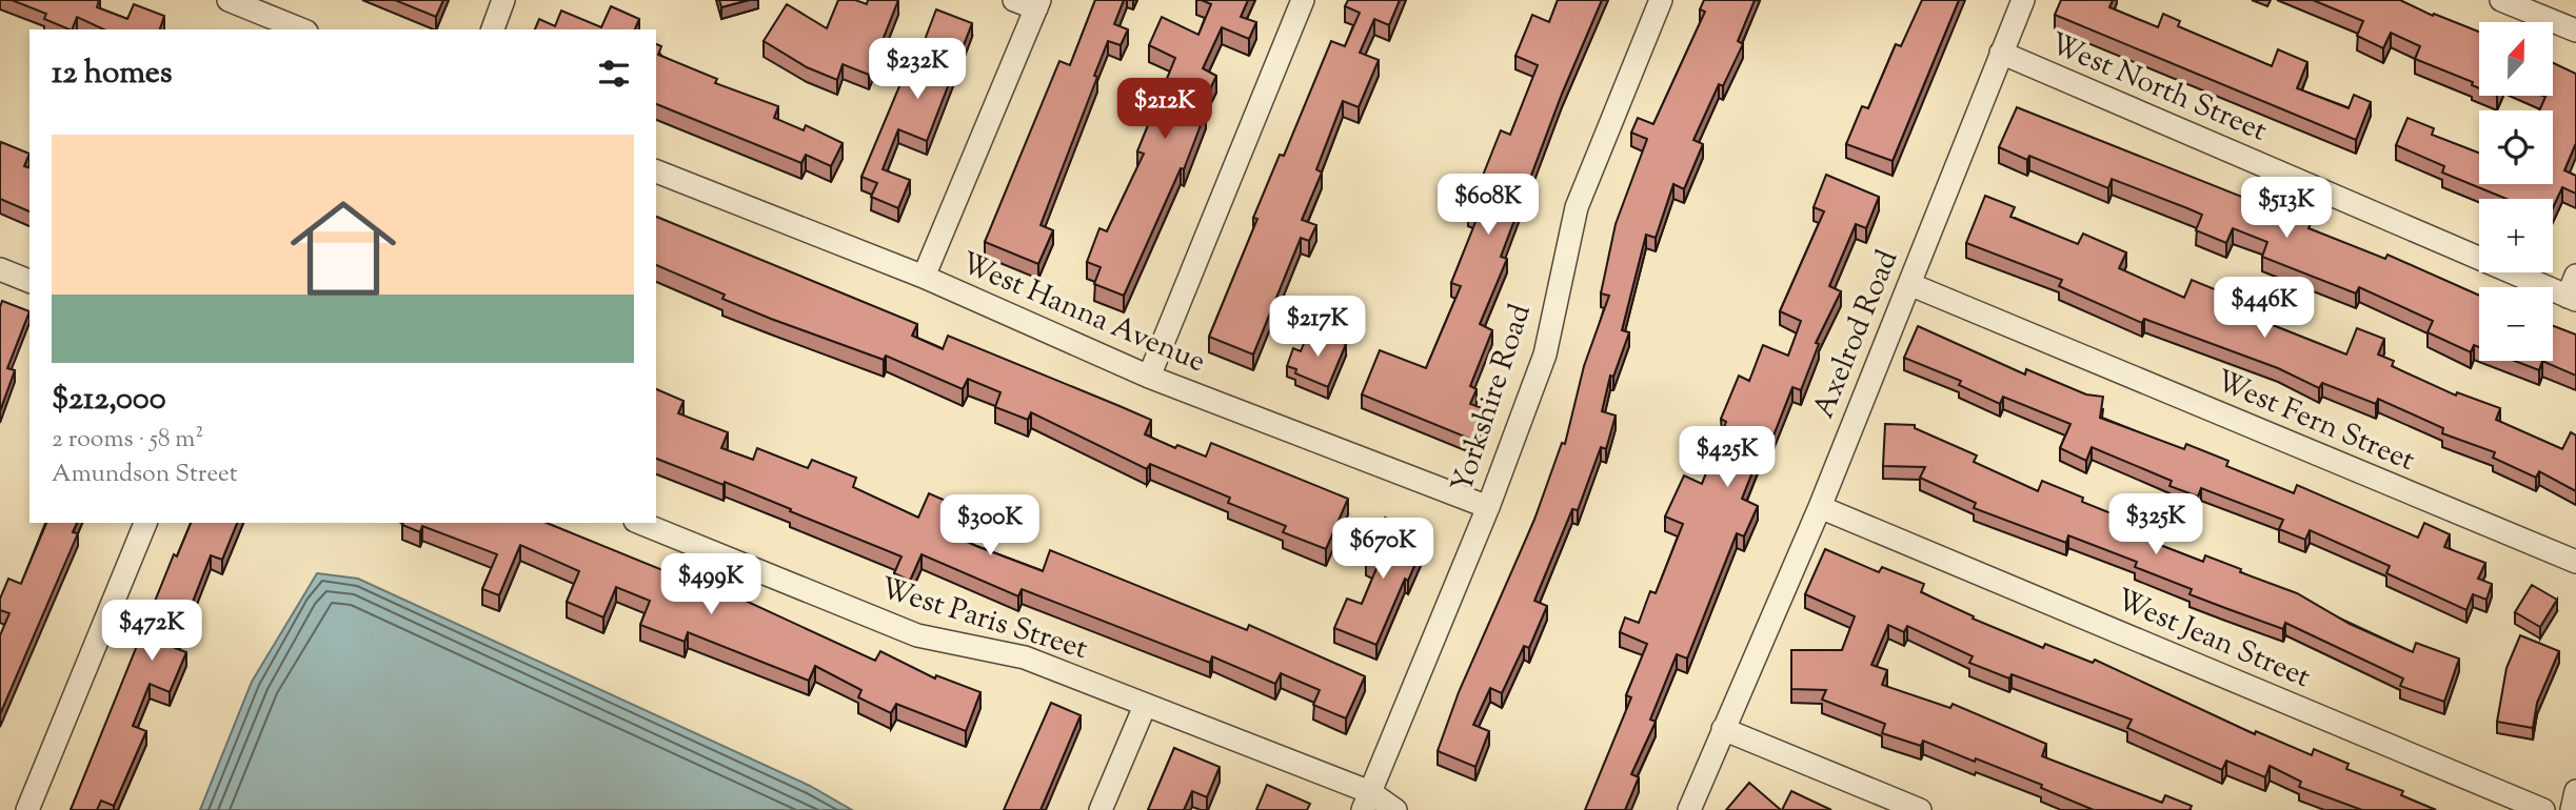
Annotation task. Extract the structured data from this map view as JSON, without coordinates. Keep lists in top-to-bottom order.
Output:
{
  "streets": {
    "street": [
      "West North Street",
      "West Hanna Avenue",
      "Axelrod Road",
      "Yorkshire Road",
      "West Fern Street",
      "West Paris Street",
      "West Jean Street"
    ]
  },
  "crossings": [
    ["West North Street", "Axelrod Road"],
    ["West Hanna Avenue", "Yorkshire Road"],
    ["Axelrod Road", "West Fern Street"],
    ["Axelrod Road", "West Jean Street"],
    ["Yorkshire Road", "West Paris Street"]
  ],
  "north": "top",
  "page": {
    "map_buttons": ["+", "−"],
    "heading": "12 homes",
    "price": [
      "$232K",
      "$212K",
      "$608K",
      "$513K",
      "$446K",
      "$217K",
      "$425K",
      "$325K",
      "$300K",
      "$670K",
      "$499K",
      "$472K"
    ],
    "list": [
      {
        "name": "$212,000",
        "note": "2 rooms · 58 m² · Amundson Street"
      }
    ]
  }
}
